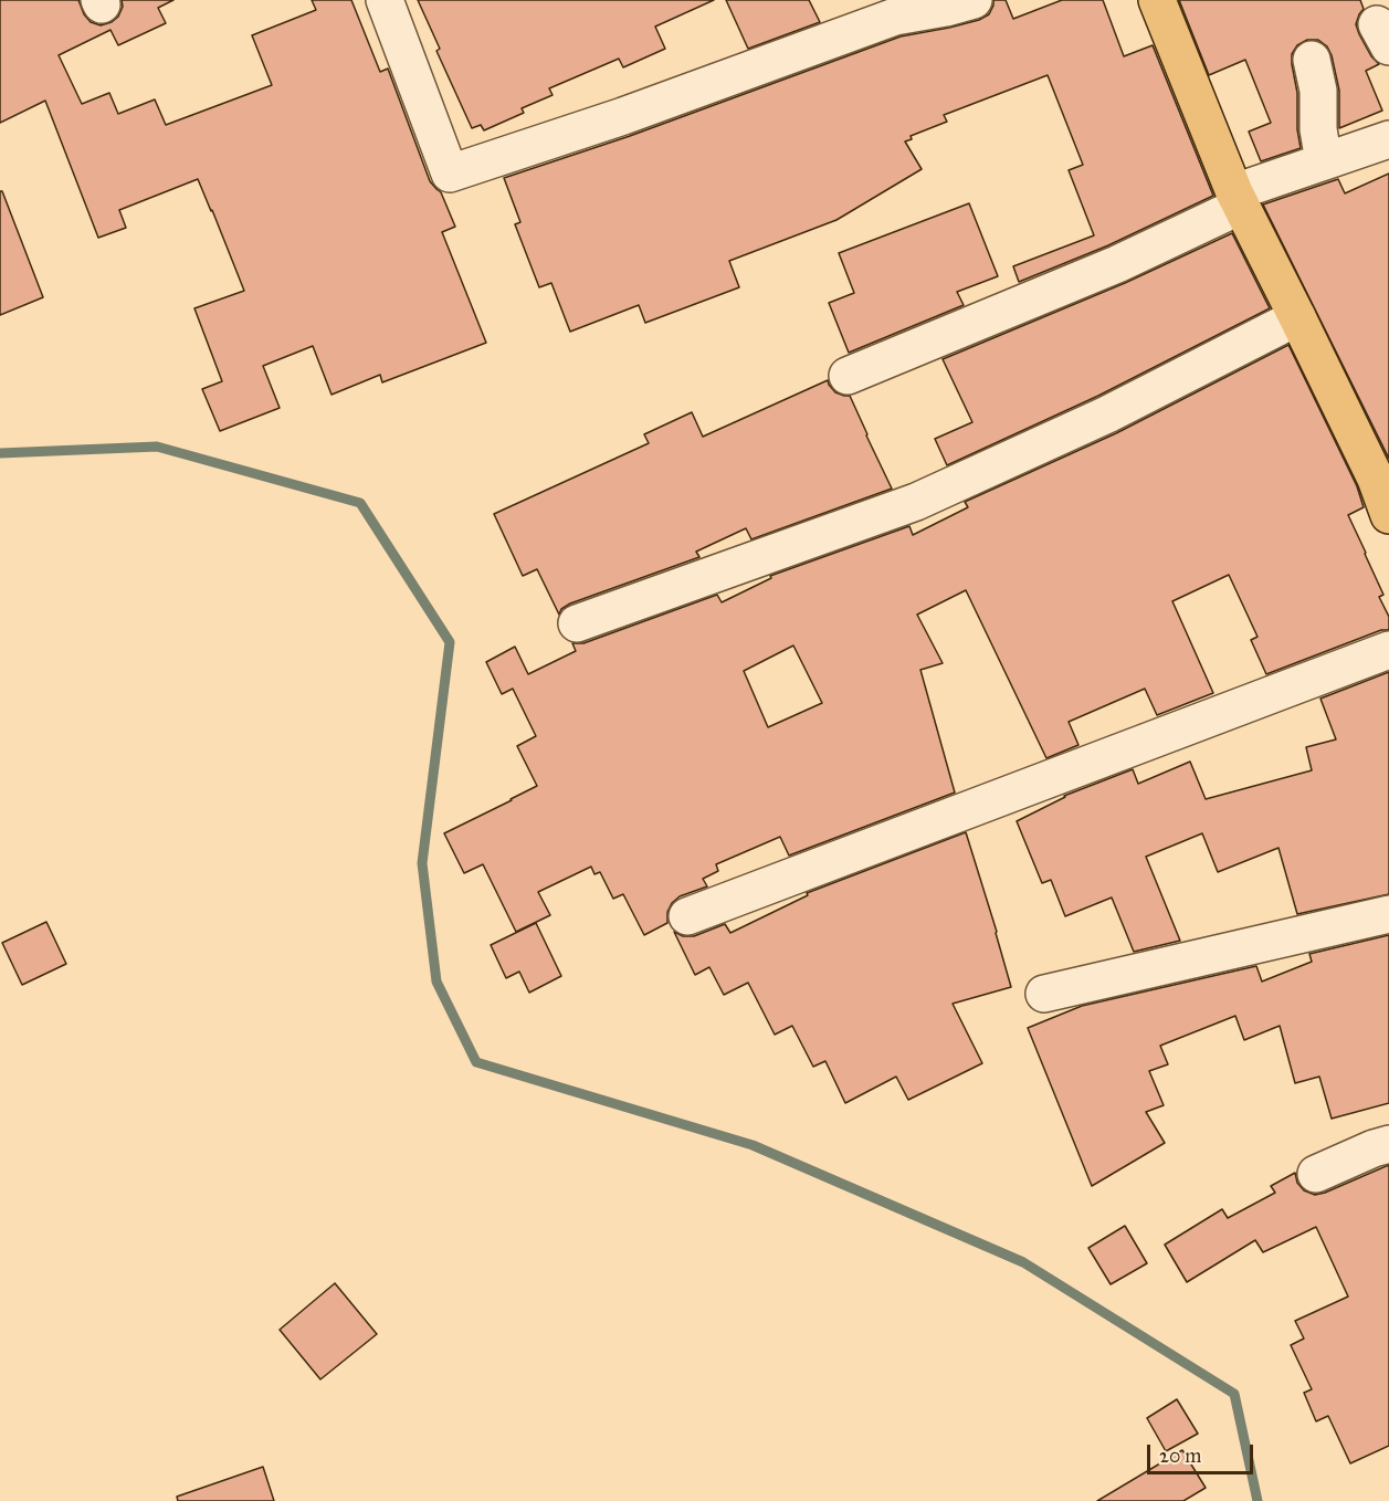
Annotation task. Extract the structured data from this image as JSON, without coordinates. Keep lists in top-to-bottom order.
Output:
{
  "scale_bar": "20 m"
}
